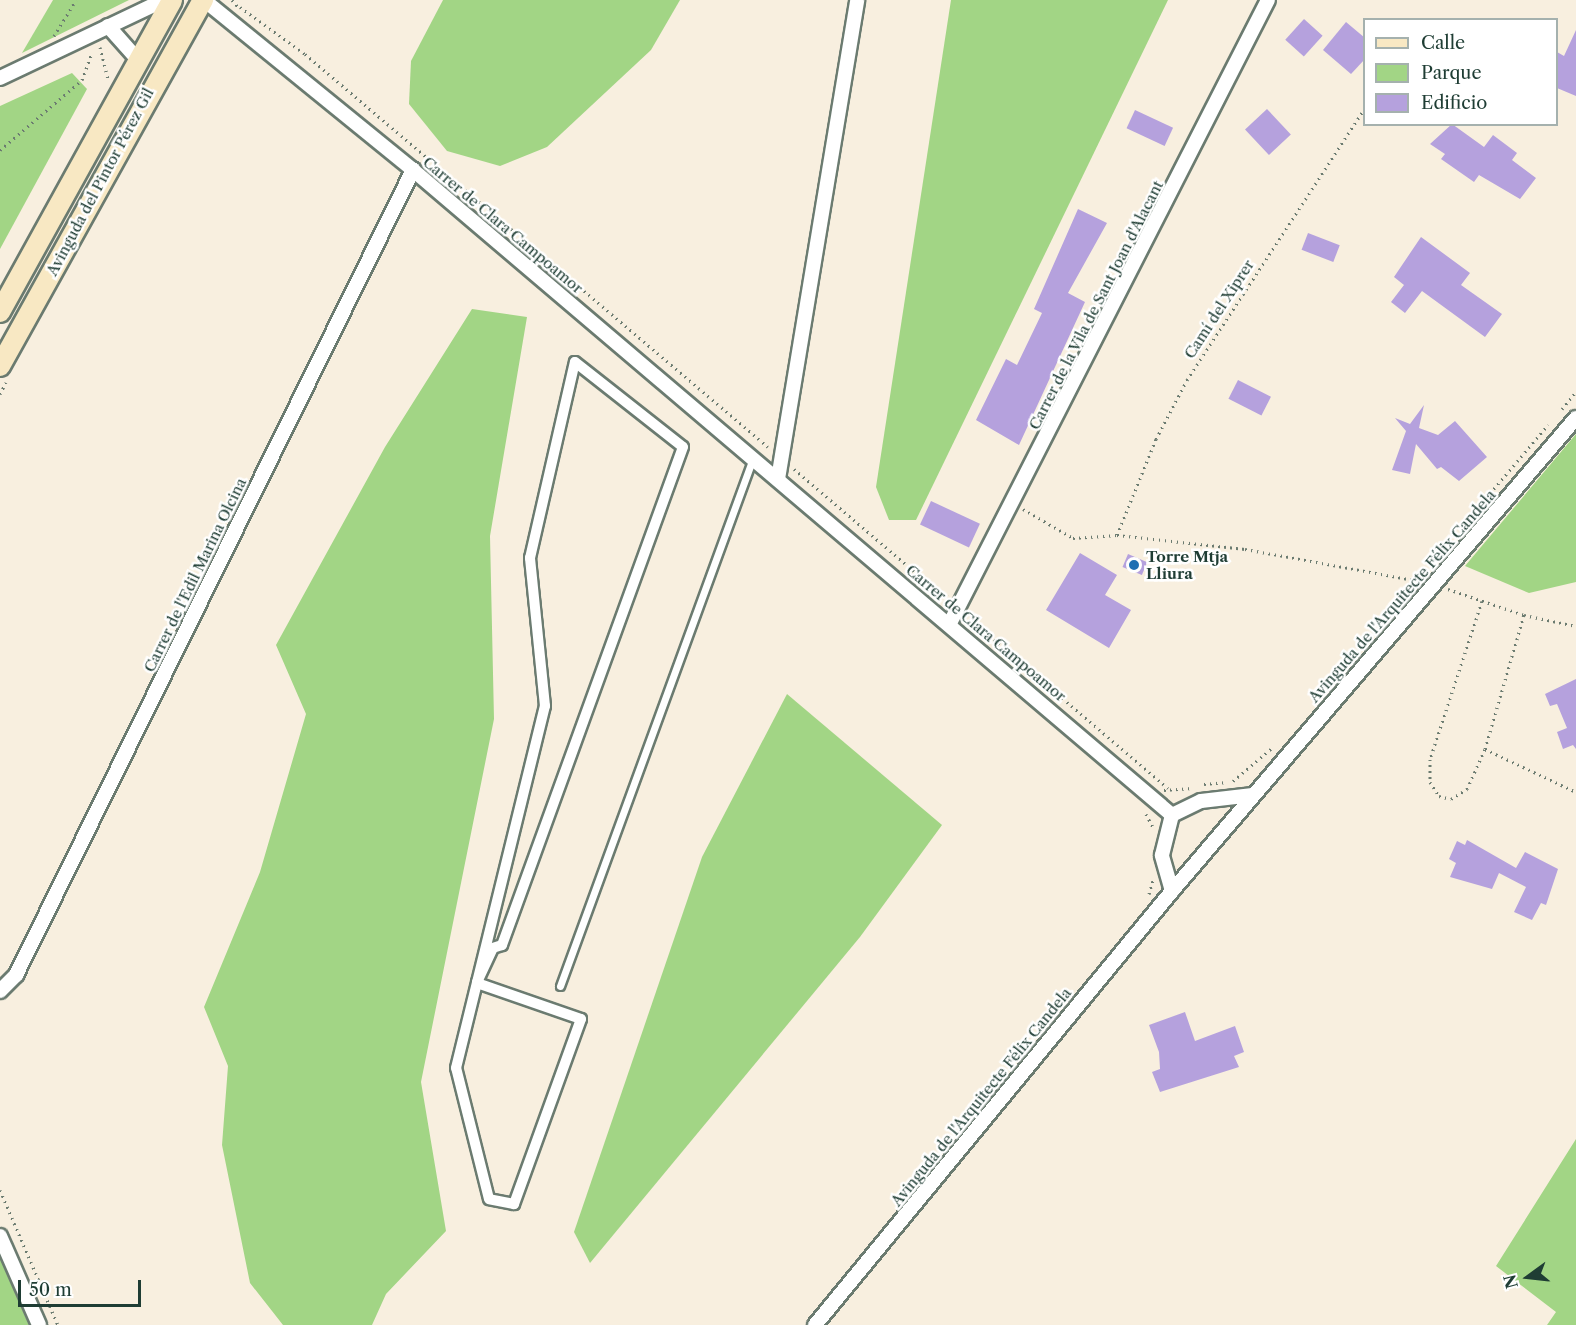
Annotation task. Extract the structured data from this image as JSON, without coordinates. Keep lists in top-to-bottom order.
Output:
{
  "streets": {
    "main road": ["Avinguda del Pintor Pérez Gil"],
    "street": [
      "Carrer de Clara Campoamor",
      "Carrer de la Vila de Sant Joan d'Alacant",
      "Carrer de l'Edil Marina Olcina",
      "Avinguda de l'Arquitecte Félix Candela"
    ],
    "path": ["Camí del Xiprer"]
  },
  "crossings": [
    ["Avinguda del Pintor Pérez Gil", "Carrer de Clara Campoamor"],
    ["Carrer de Clara Campoamor", "Carrer de la Vila de Sant Joan d'Alacant"],
    ["Carrer de Clara Campoamor", "Carrer de l'Edil Marina Olcina"]
  ],
  "places": ["Torre Mtja Lliura"],
  "legend": ["Calle", "Parque", "Edificio"],
  "scale_bar": "50 m",
  "north": "left"
}
